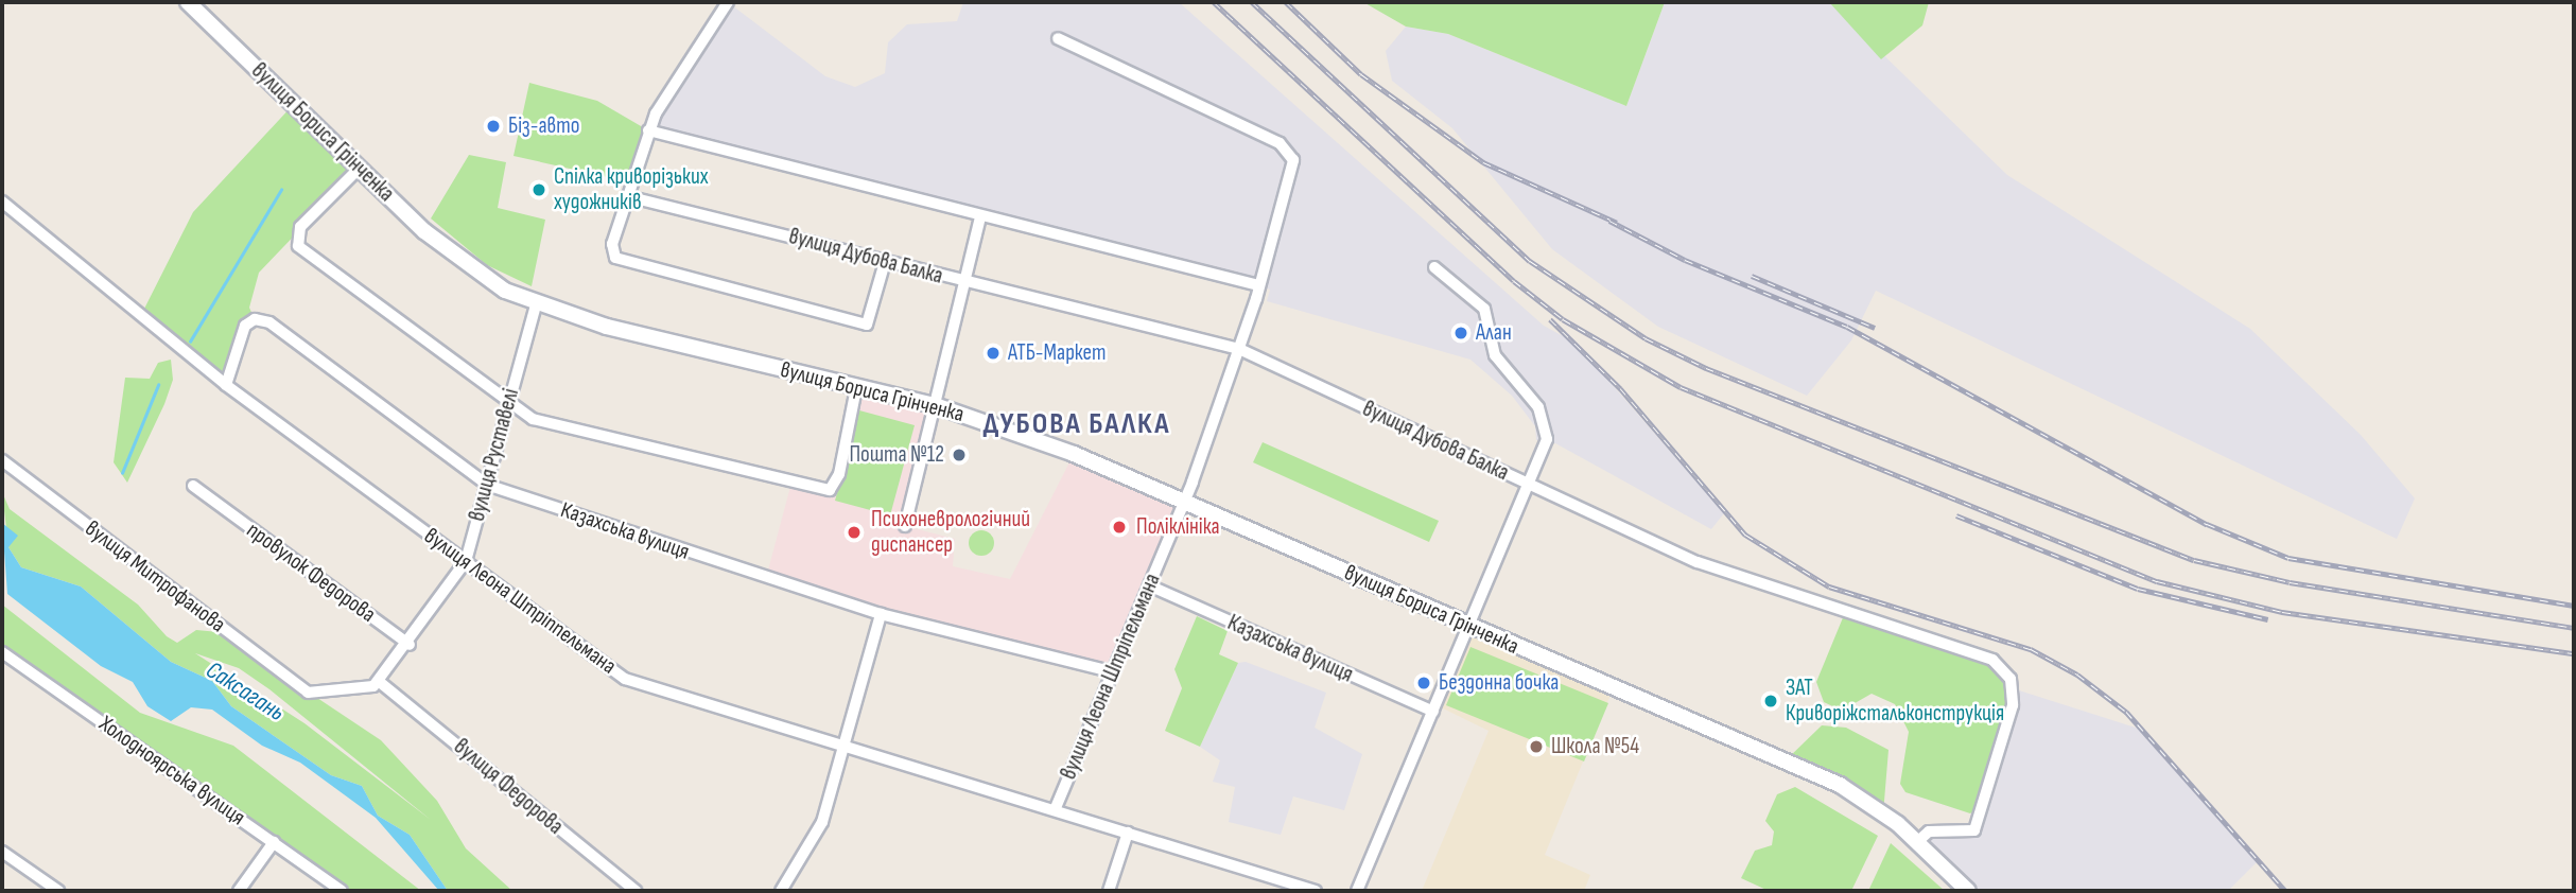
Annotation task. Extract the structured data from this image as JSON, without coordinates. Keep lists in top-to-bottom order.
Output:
{
  "streets": {
    "street": [
      "вулиця Бориса Грінченка",
      "вулиця Дубова Балка",
      "вулиця Руставелі",
      "Казахська вулиця",
      "провулок Федорова",
      "вулиця Митрофанова",
      "вулиця Леона Штріппельмана",
      "вулиця Леона Штріпельмана",
      "Холодноярська вулиця",
      "вулиця Федорова"
    ]
  },
  "crossings": [
    ["вулиця Бориса Грінченка", "вулиця Дубова Балка"],
    ["вулиця Бориса Грінченка", "вулиця Руставелі"],
    ["вулиця Бориса Грінченка", "вулиця Леона Штріпельмана"],
    ["вулиця Дубова Балка", "вулиця Леона Штріпельмана"],
    ["вулиця Руставелі", "Казахська вулиця"],
    ["вулиця Руставелі", "провулок Федорова"],
    ["вулиця Руставелі", "вулиця Митрофанова"],
    ["вулиця Руставелі", "вулиця Леона Штріппельмана"],
    ["вулиця Руставелі", "вулиця Федорова"],
    ["Казахська вулиця", "вулиця Леона Штріппельмана"],
    ["Казахська вулиця", "вулиця Леона Штріпельмана"],
    ["вулиця Митрофанова", "вулиця Федорова"],
    ["вулиця Леона Штріппельмана", "вулиця Леона Штріпельмана"]
  ],
  "districts": ["ДУБОВА БАЛКА"],
  "water": ["Саксагань"],
  "places": [
    "Біз-авто",
    "Спілка криворізьких художників",
    "Алан",
    "АТБ-Маркет",
    "Пошта №12",
    "Поліклініка",
    "Психоневрологічний диспансер",
    "Бездонна бочка",
    "ЗАТ Криворіжстальконструкція",
    "Школа №54"
  ]
}
